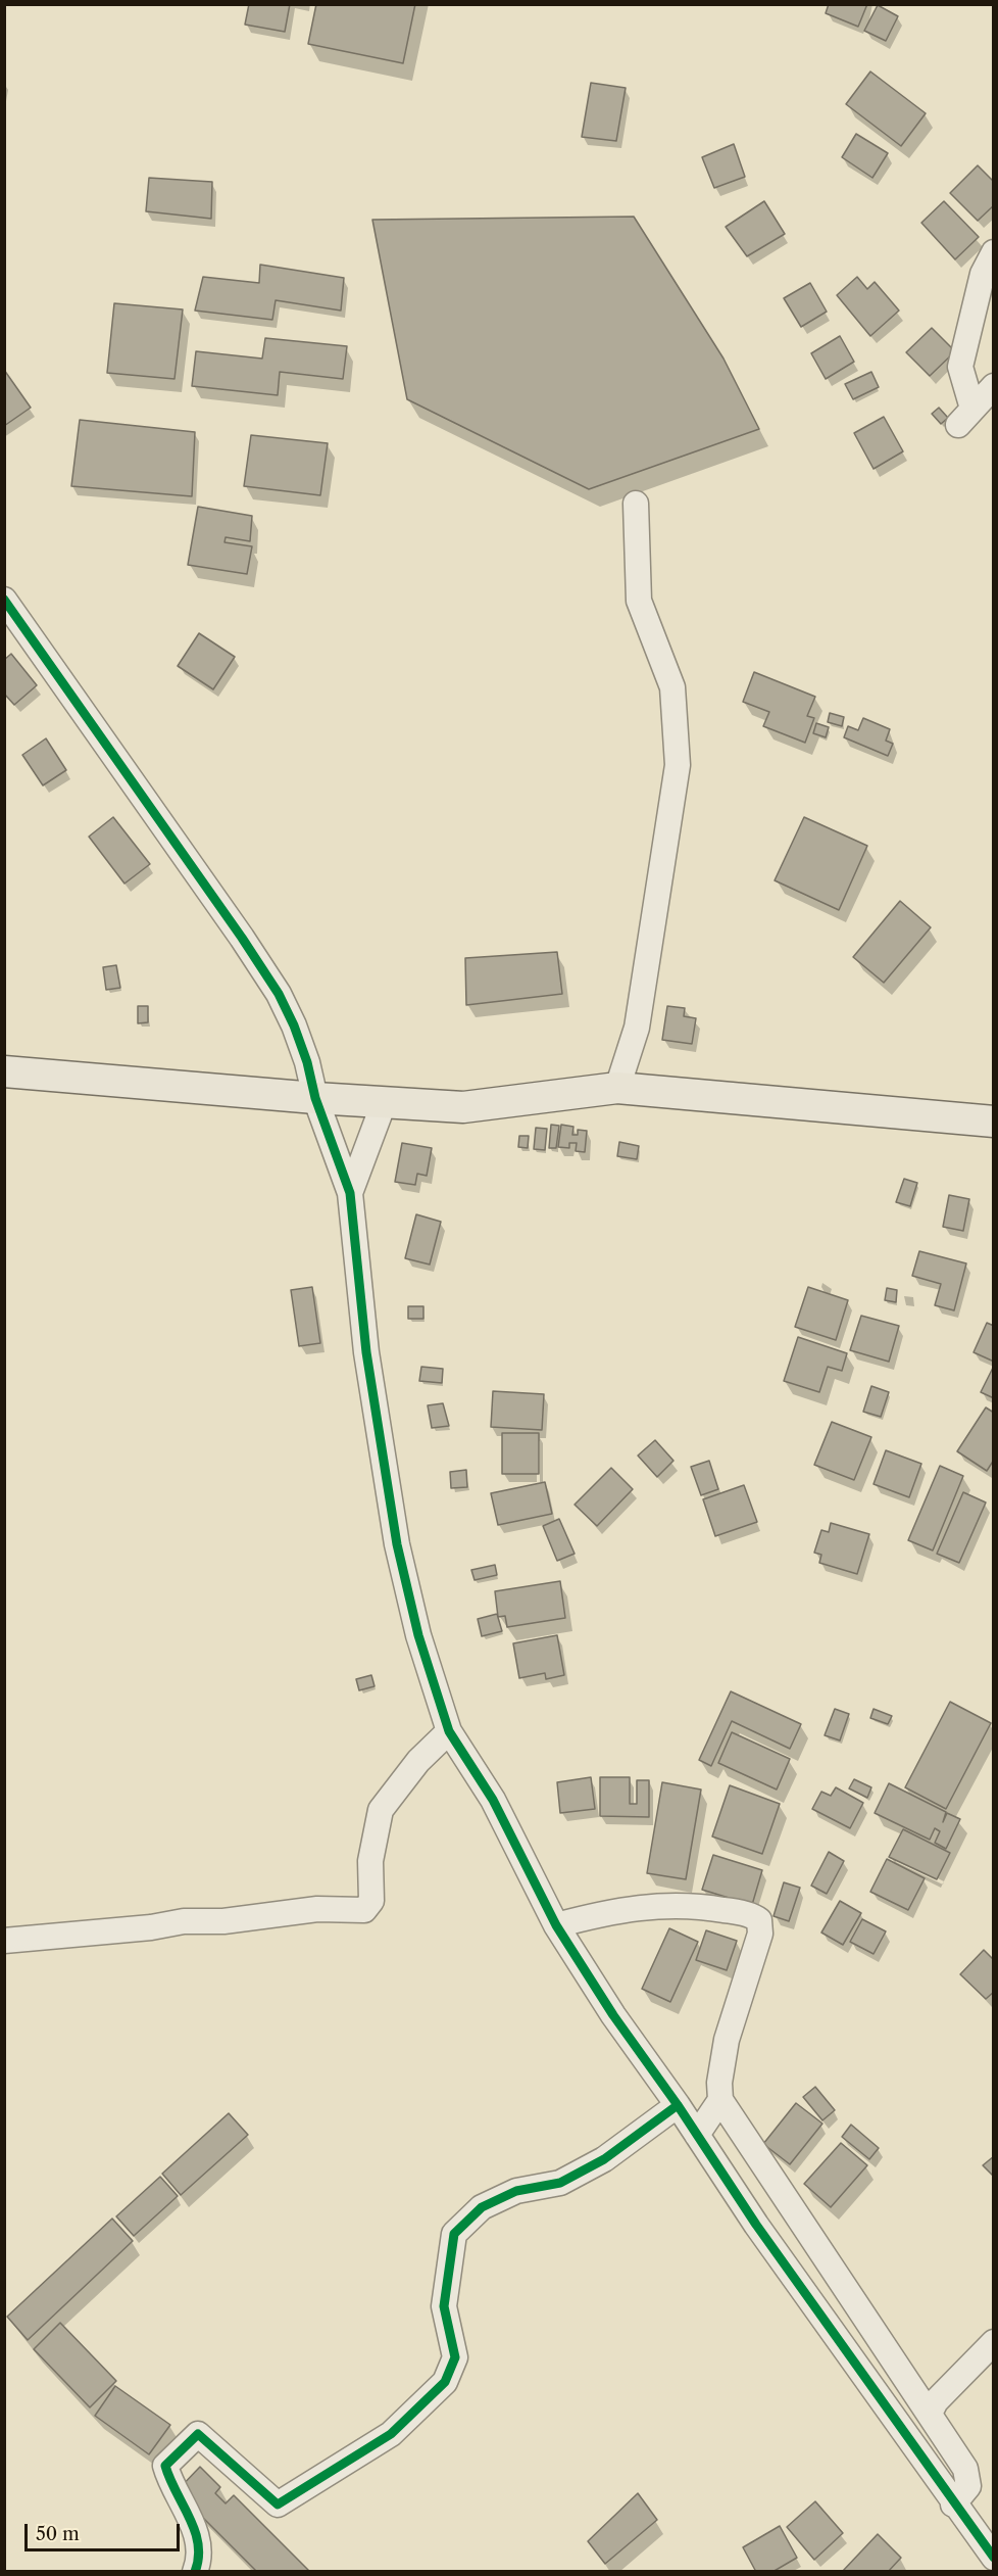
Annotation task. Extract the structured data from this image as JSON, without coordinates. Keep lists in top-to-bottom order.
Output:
{
  "scale_bar": "50 m"
}
